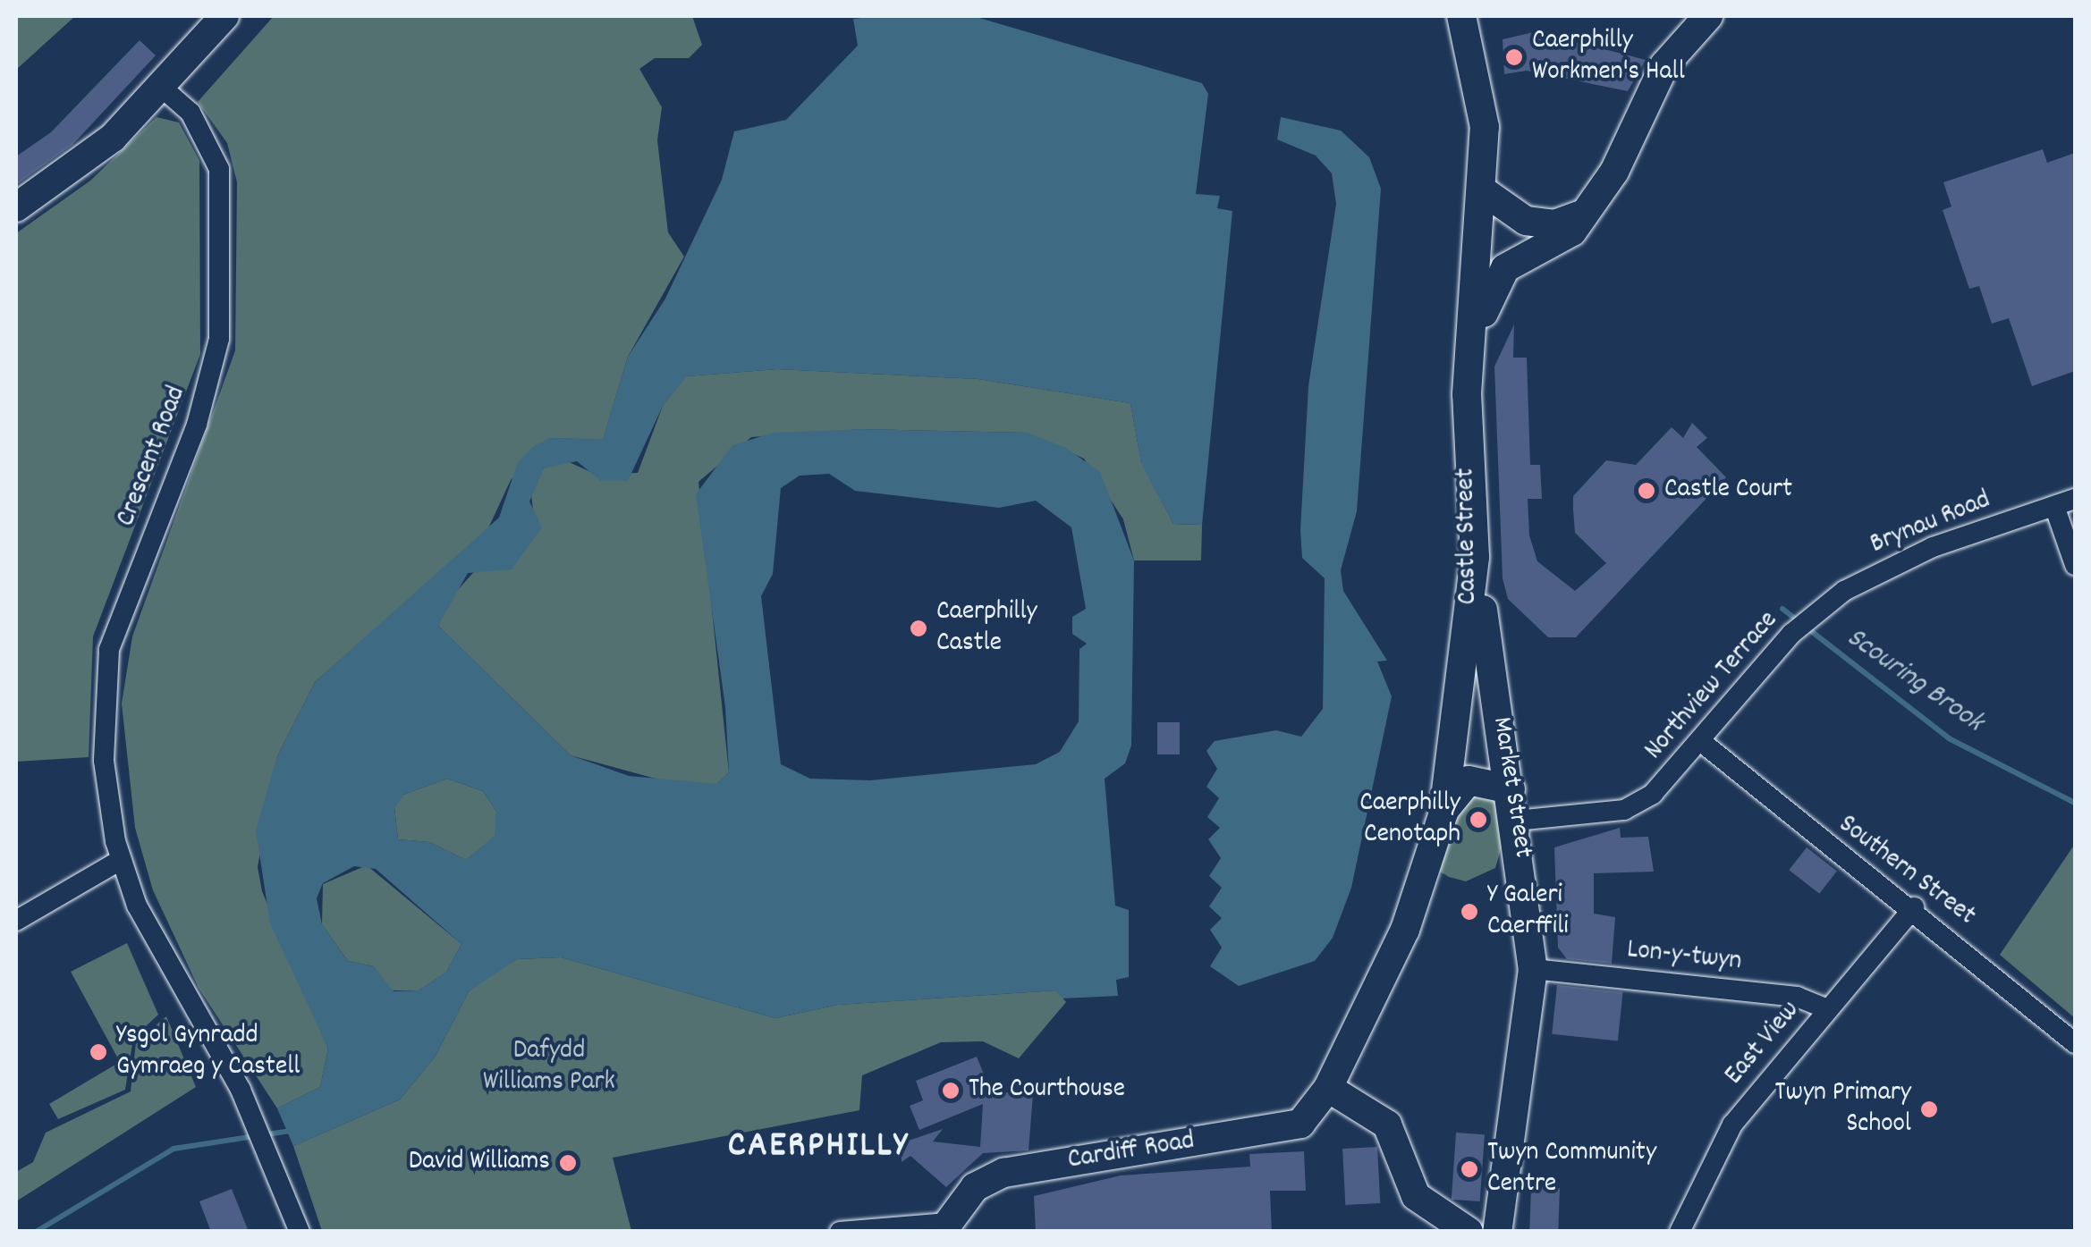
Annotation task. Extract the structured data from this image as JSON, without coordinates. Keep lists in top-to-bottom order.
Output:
{
  "streets": {
    "main road": ["Castle Street", "Market Street", "Cardiff Road"],
    "street": [
      "Crescent Road",
      "Brynau Road",
      "Northview Terrace",
      "Southern Street",
      "Lon-y-twyn",
      "East View"
    ]
  },
  "crossings": [
    ["Brynau Road", "Northview Terrace"],
    ["Castle Street", "Market Street"],
    ["Castle Street", "Cardiff Road"],
    ["Northview Terrace", "Market Street"],
    ["Northview Terrace", "Southern Street"],
    ["Market Street", "Lon-y-twyn"],
    ["Southern Street", "East View"],
    ["Lon-y-twyn", "East View"]
  ],
  "districts": ["CAERPHILLY"],
  "water": ["Scouring Brook"],
  "parks": ["Dafydd Williams Park"],
  "places": [
    "Caerphilly Workmen's Hall",
    "Castle Court",
    "Caerphilly Castle",
    "Caerphilly Cenotaph",
    "Y Galeri Caerffili",
    "Ysgol Gynradd Gymraeg y Castell",
    "The Courthouse",
    "Twyn Primary School",
    "David Williams",
    "Twyn Community Centre"
  ]
}
